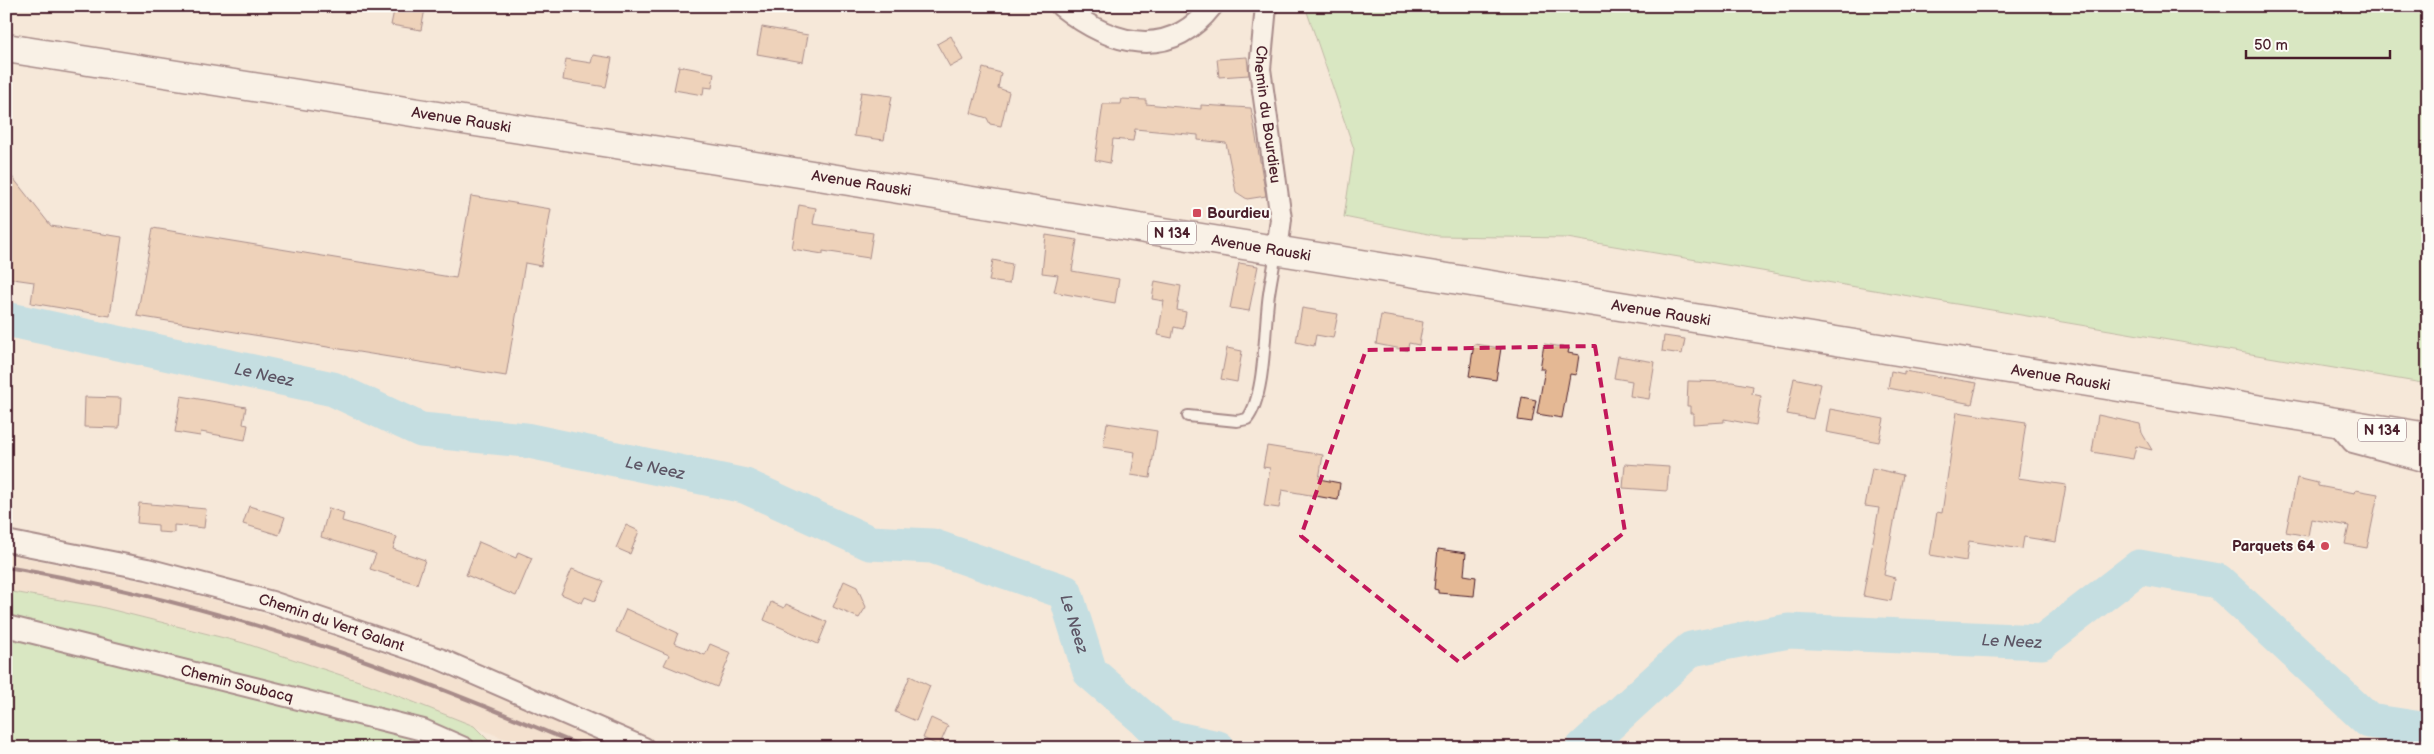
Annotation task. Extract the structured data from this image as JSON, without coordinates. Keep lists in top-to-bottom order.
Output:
{
  "streets": {
    "main road": ["Avenue Rauski", "N 134"],
    "street": ["Chemin du Bourdieu", "Chemin du Vert Galant", "Chemin Soubacq"]
  },
  "crossings": [
    ["Chemin du Bourdieu", "Avenue Rauski"]
  ],
  "water": ["Le Neez"],
  "places": {
    "transit": ["Bourdieu"],
    "other": ["Parquets 64"]
  },
  "scale_bar": "50 m"
}
